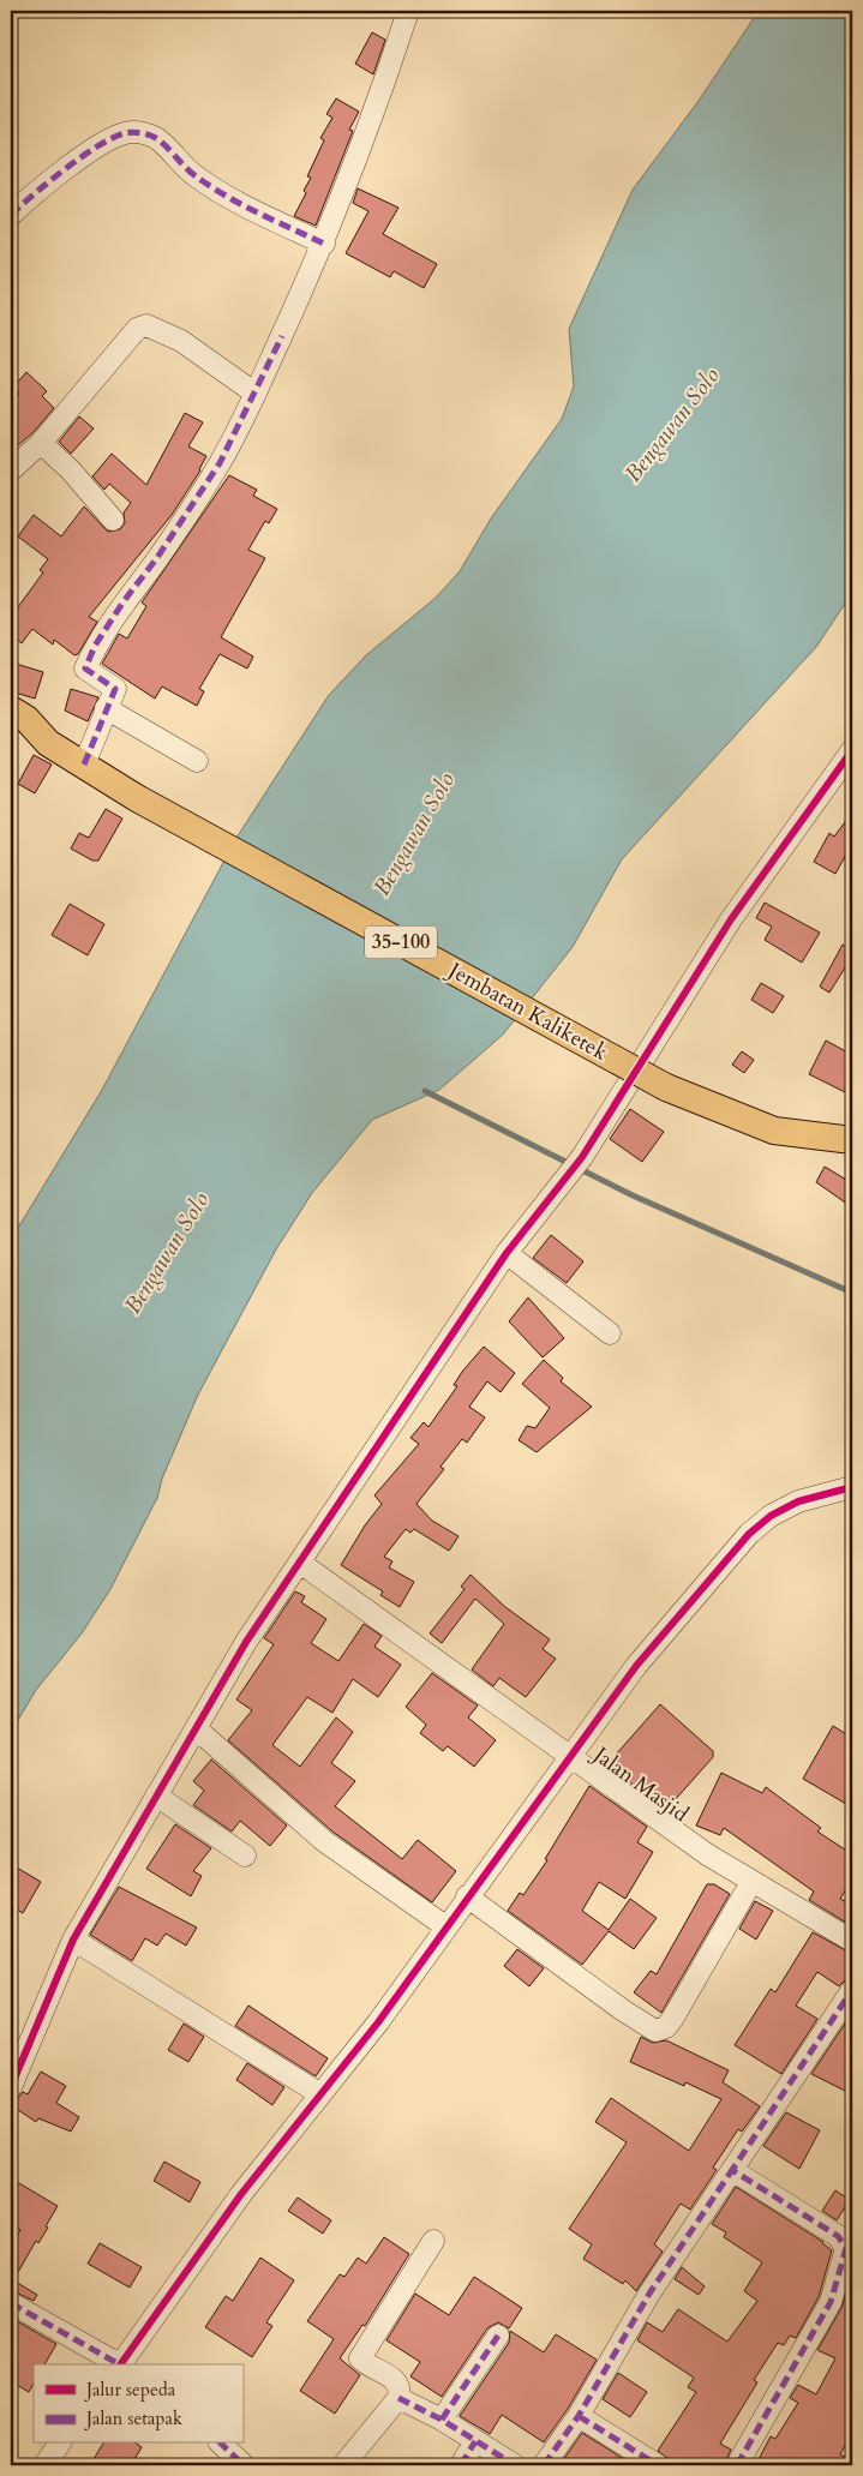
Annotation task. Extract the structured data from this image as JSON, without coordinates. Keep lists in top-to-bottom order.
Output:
{
  "streets": {
    "main road": ["35-100", "Jembatan Kaliketek"],
    "street": ["Jalan Masjid"]
  },
  "crossings": [
    ["35-100", "Jembatan Kaliketek"]
  ],
  "water": ["Bengawan Solo"],
  "legend": ["Jalur sepeda", "Jalan setapak"]
}
